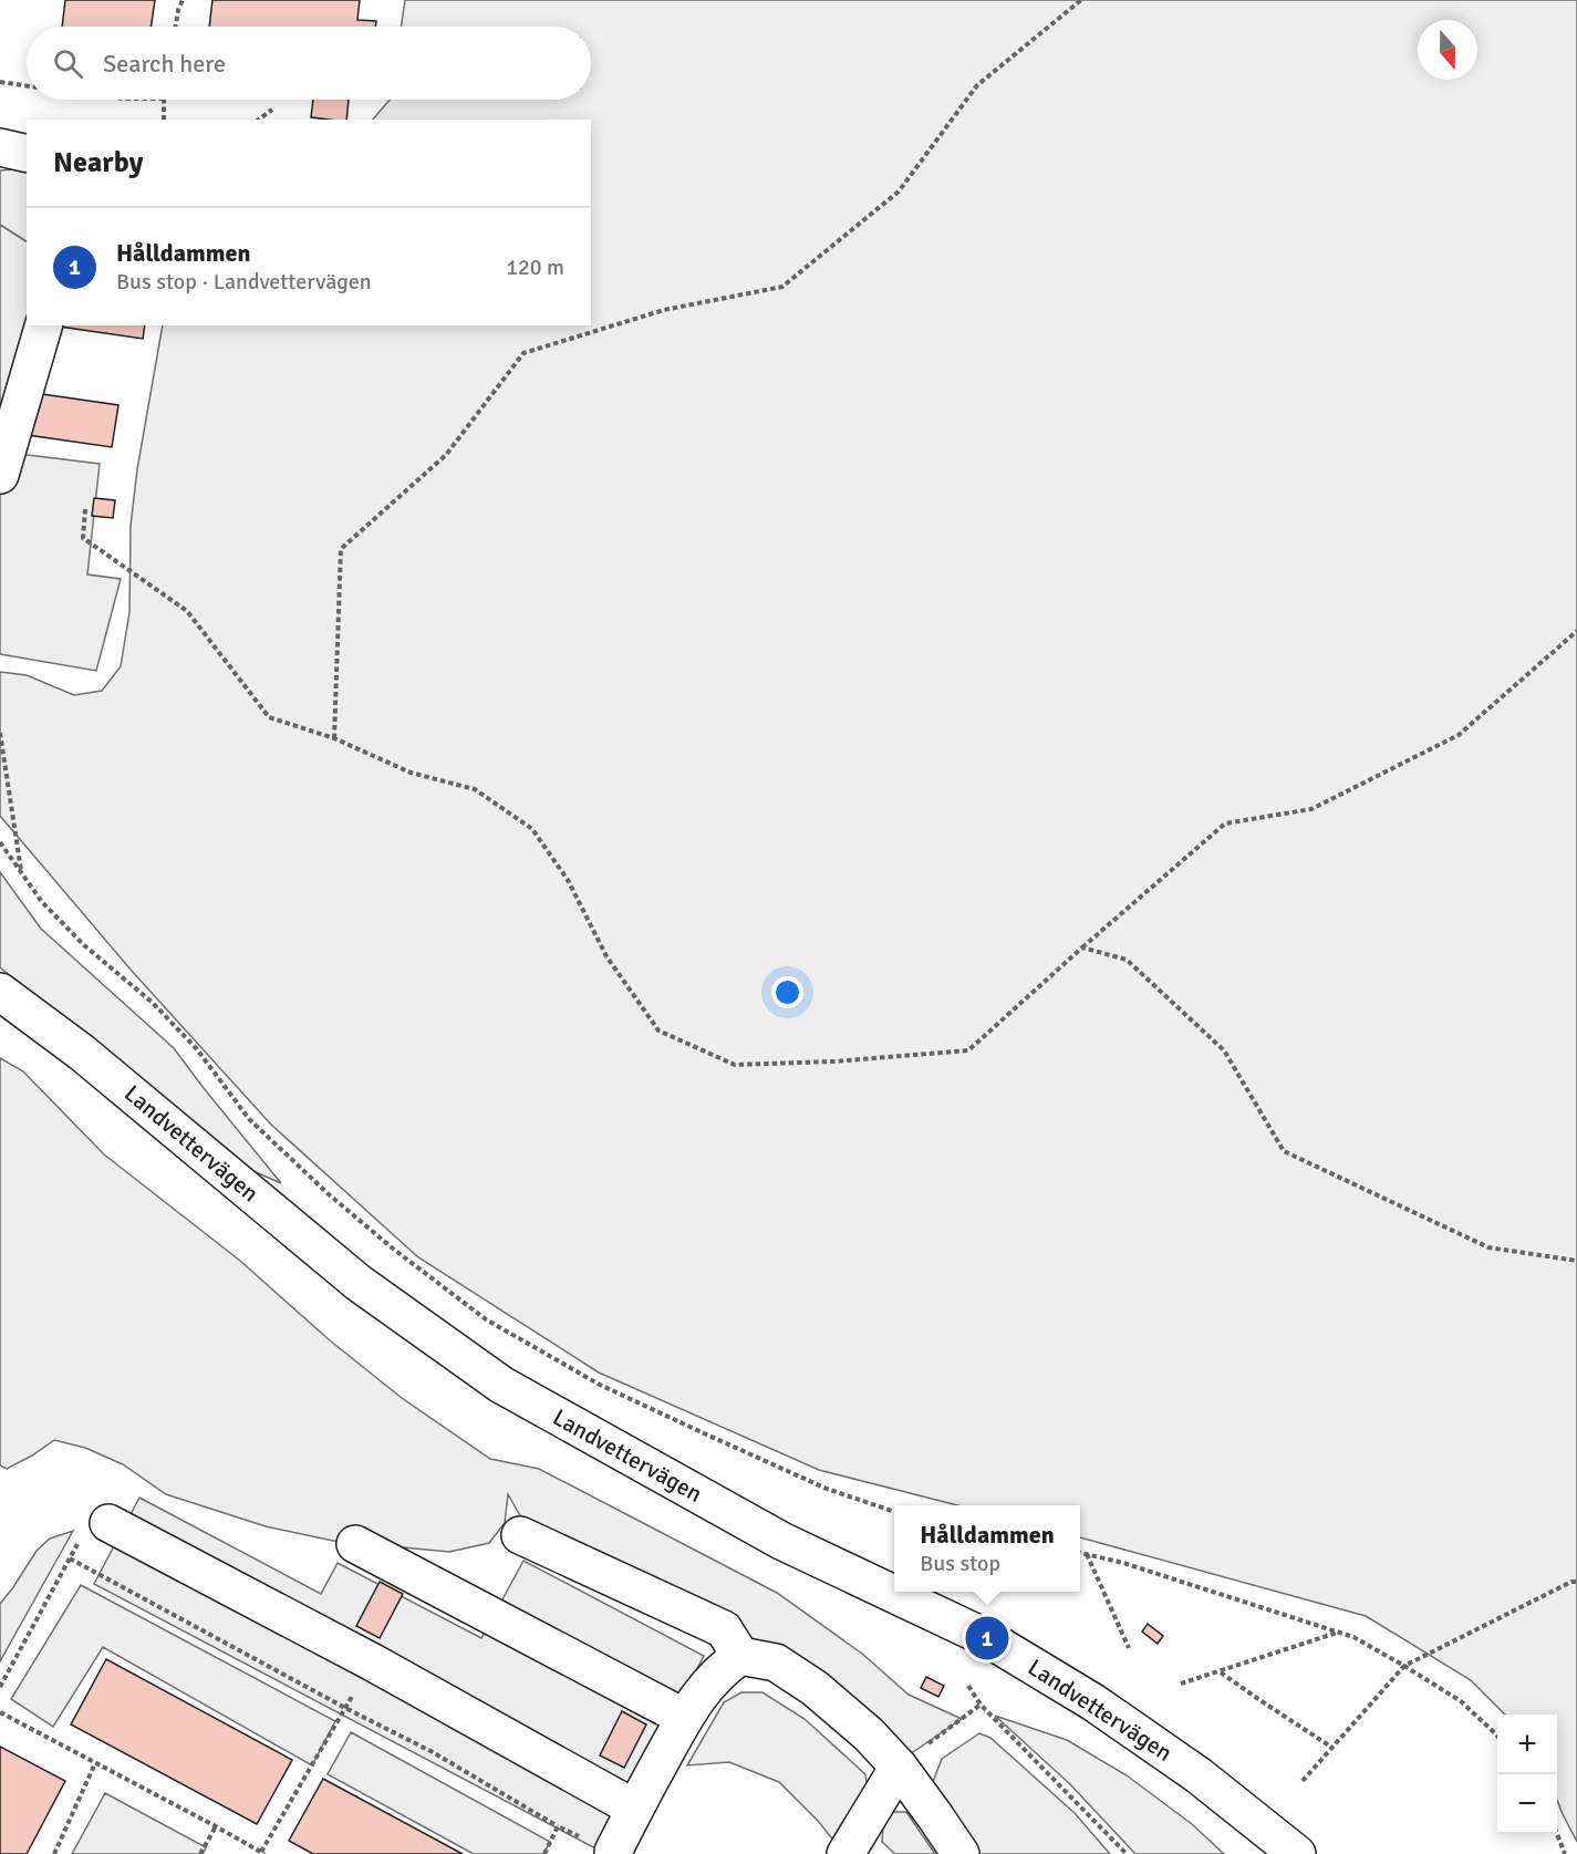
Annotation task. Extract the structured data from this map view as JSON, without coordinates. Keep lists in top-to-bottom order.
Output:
{
  "streets": {
    "street": ["Landvettervägen"]
  },
  "north": "bottom",
  "page": {
    "search": "Search here",
    "heading": "Nearby",
    "list": [
      {
        "mark": "1",
        "name": "Hålldammen",
        "note": "Bus stop · Landvettervägen",
        "value": "120 m"
      }
    ],
    "popup": ["Hålldammen", "Bus stop"],
    "pins": "1",
    "map_buttons": ["+", "−"]
  }
}
